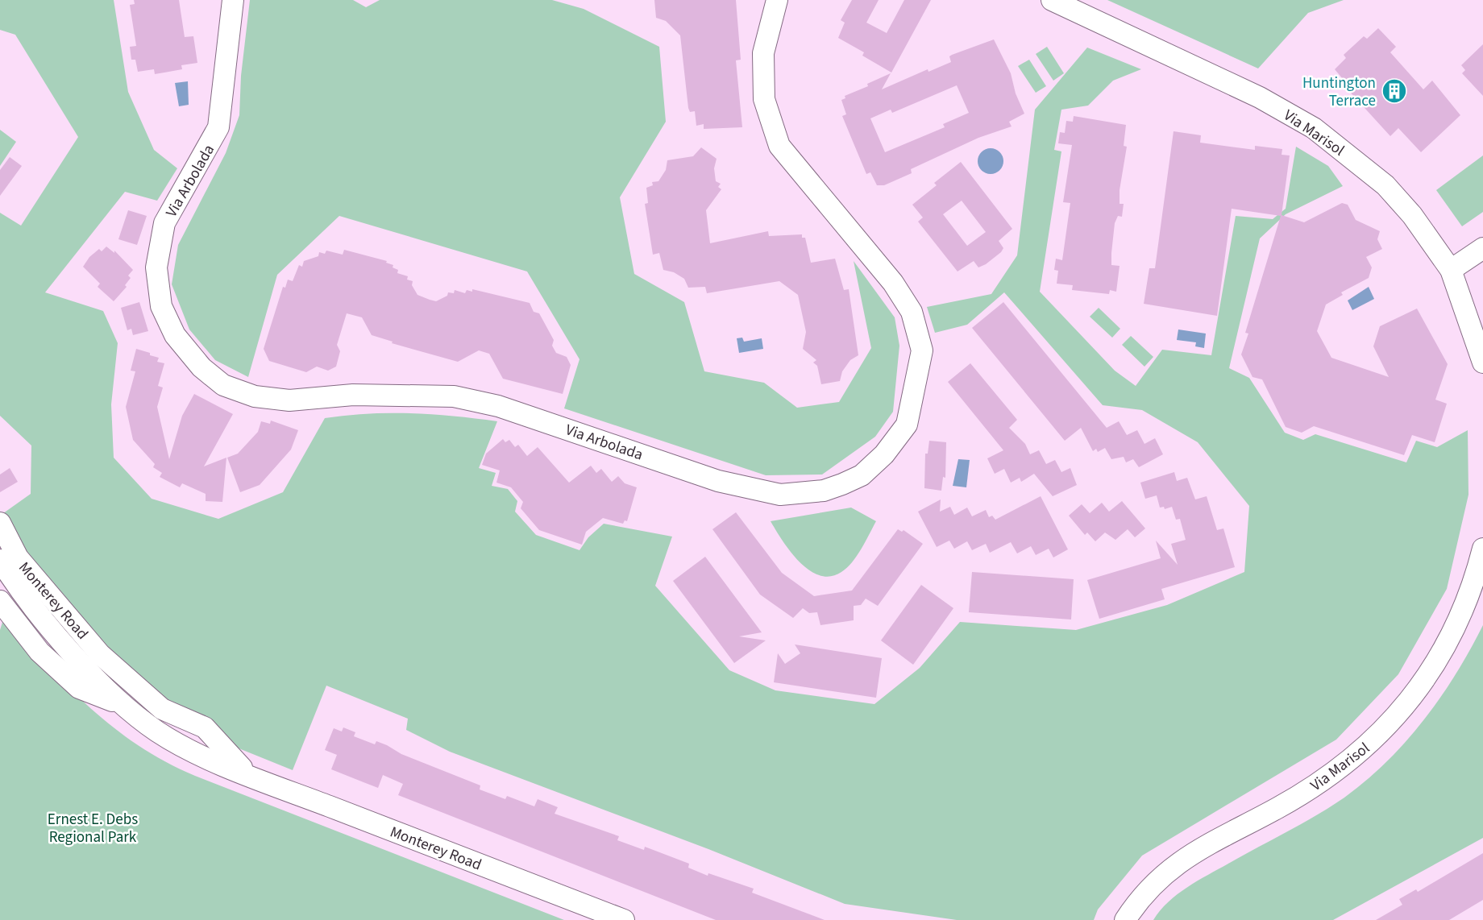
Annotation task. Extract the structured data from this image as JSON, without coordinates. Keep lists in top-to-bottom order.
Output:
{
  "streets": {
    "street": ["Via Marisol", "Via Arbolada", "Monterey Road"]
  },
  "parks": ["Ernest E. Debs Regional Park"],
  "places": {
    "building": ["Huntington Terrace"]
  }
}
